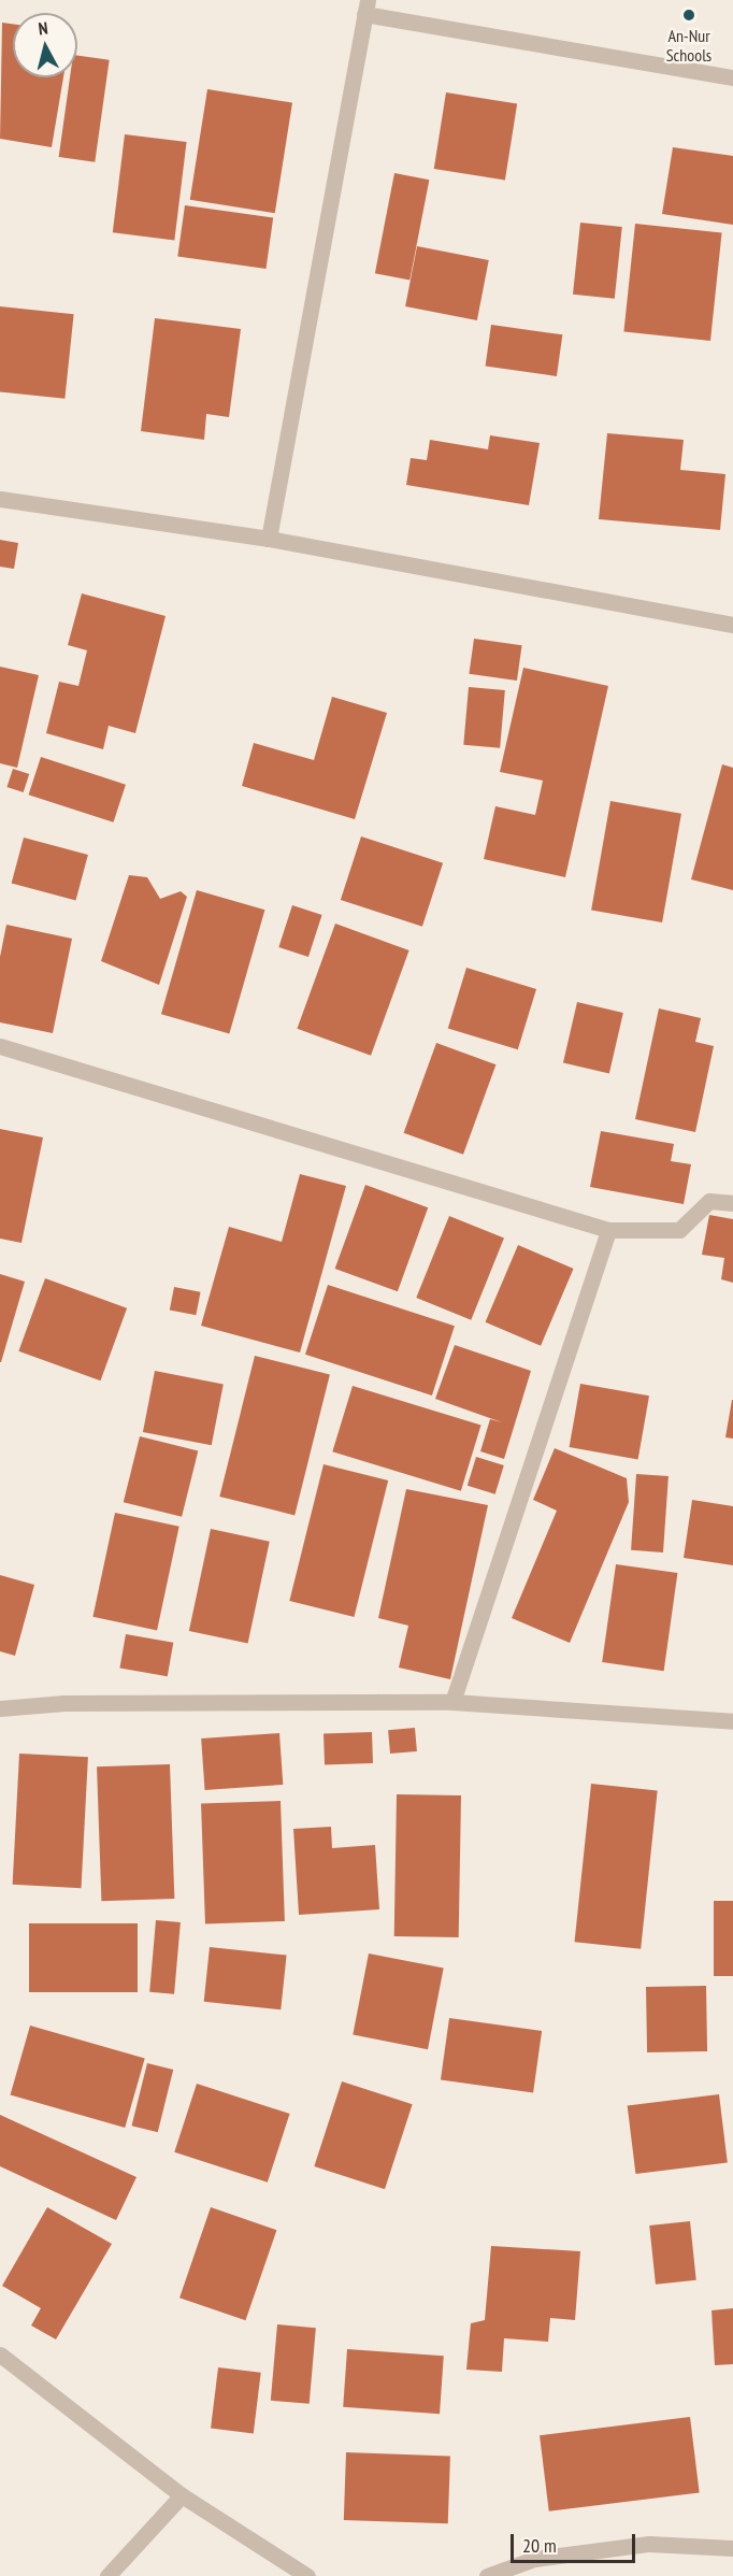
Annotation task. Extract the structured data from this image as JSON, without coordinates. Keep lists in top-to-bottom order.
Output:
{
  "places": ["An-Nur Schools"],
  "scale_bar": "20 m",
  "north": "top"
}
